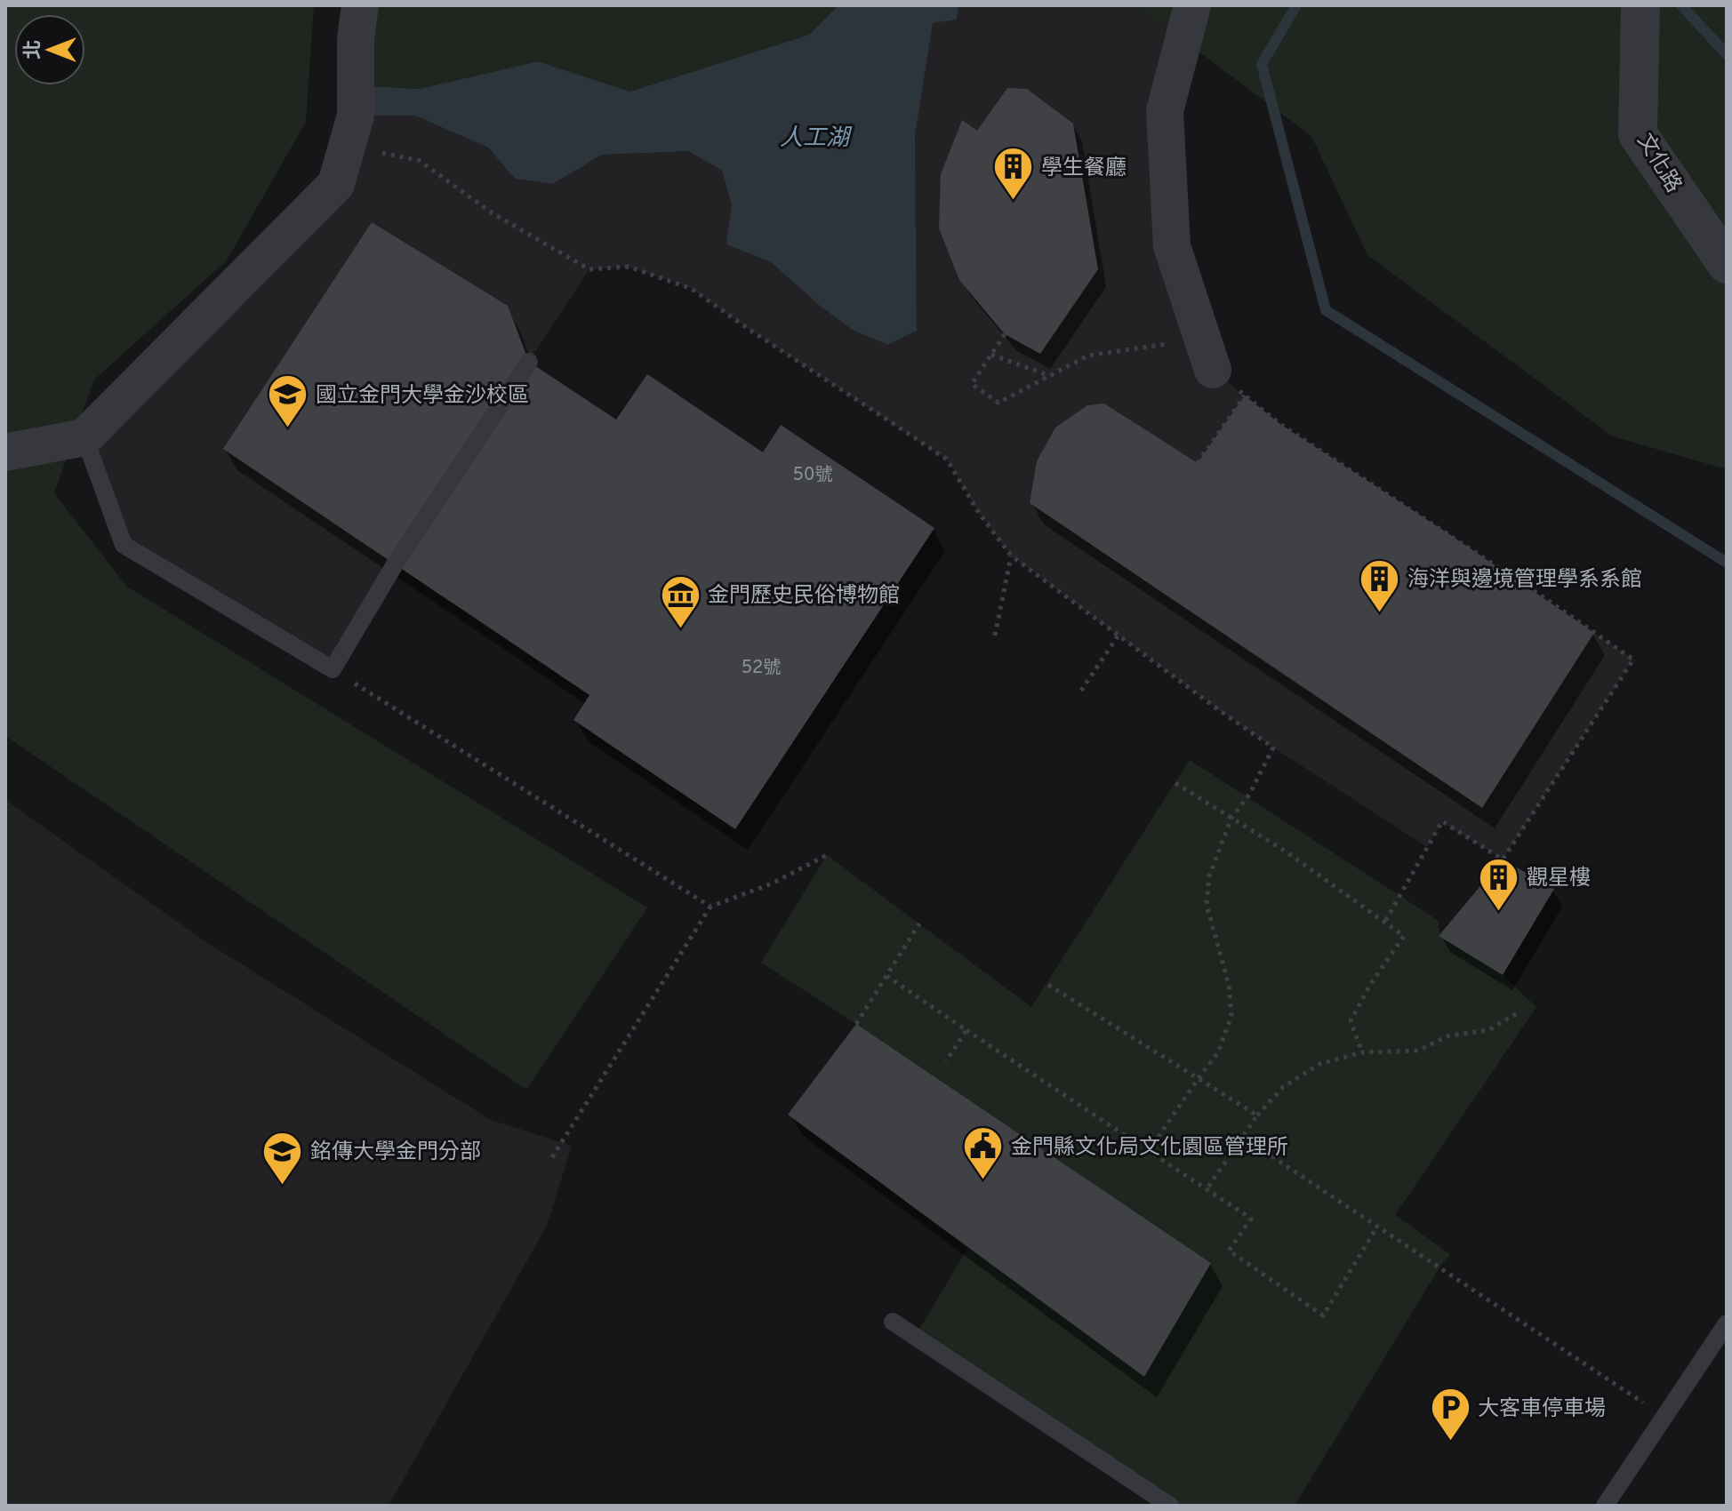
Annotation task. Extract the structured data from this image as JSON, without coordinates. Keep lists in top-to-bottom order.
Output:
{
  "streets": {
    "street": ["文化路"]
  },
  "water": ["人工湖"],
  "places": {
    "building": ["學生餐廳", "海洋與邊境管理學系系館", "觀星樓"],
    "school or university": ["國立金門大學金沙校區", "銘傳大學金門分部"],
    "museum": ["金門歷史民俗博物館"],
    "public building": ["金門縣文化局文化園區管理所"],
    "parking": ["大客車停車場"]
  },
  "house_numbers": ["50號", "52號"],
  "north": "left"
}
